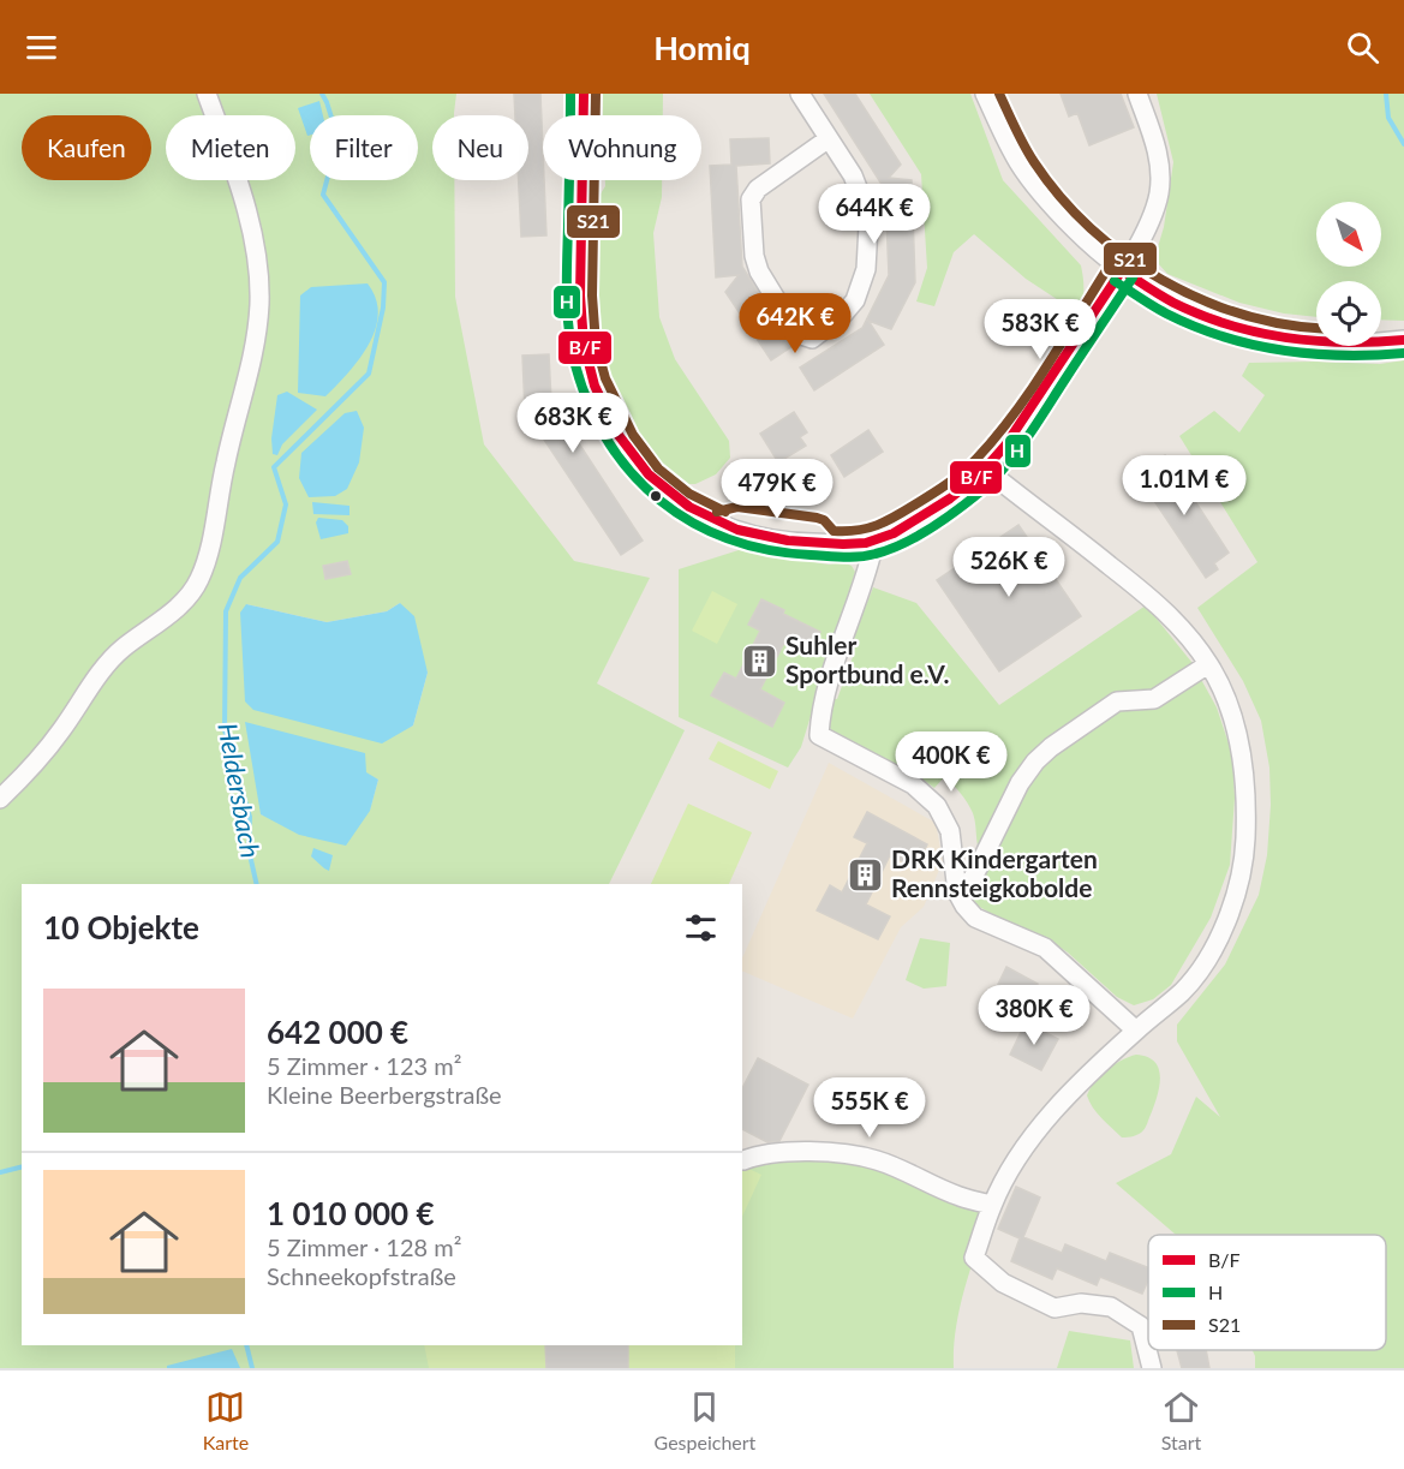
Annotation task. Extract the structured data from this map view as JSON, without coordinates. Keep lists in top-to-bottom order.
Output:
{
  "water": ["Heldersbach"],
  "places": {
    "building": ["Suhler Sportbund e.V.", "DRK Kindergarten Rennsteigkobolde"]
  },
  "lines": ["transit line B/F", "transit line H", "transit line S21"],
  "legend": ["B/F", "H", "S21"],
  "north": "bottom right",
  "page": {
    "header": "Homiq",
    "chip": [
      "Kaufen",
      "Mieten",
      "Filter",
      "Neu",
      "Wohnung"
    ],
    "price": [
      "644K €",
      "642K €",
      "583K €",
      "683K €",
      "1.01M €",
      "479K €",
      "526K €",
      "400K €",
      "380K €",
      "555K €"
    ],
    "heading": "10 Objekte",
    "list": [
      {
        "name": "642 000 €",
        "note": "5 Zimmer · 123 m² · Kleine Beerbergstraße"
      },
      {
        "name": "1 010 000 €",
        "note": "5 Zimmer · 128 m² · Schneekopfstraße"
      }
    ],
    "tabs": ["Karte", "Gespeichert", "Start"]
  }
}
